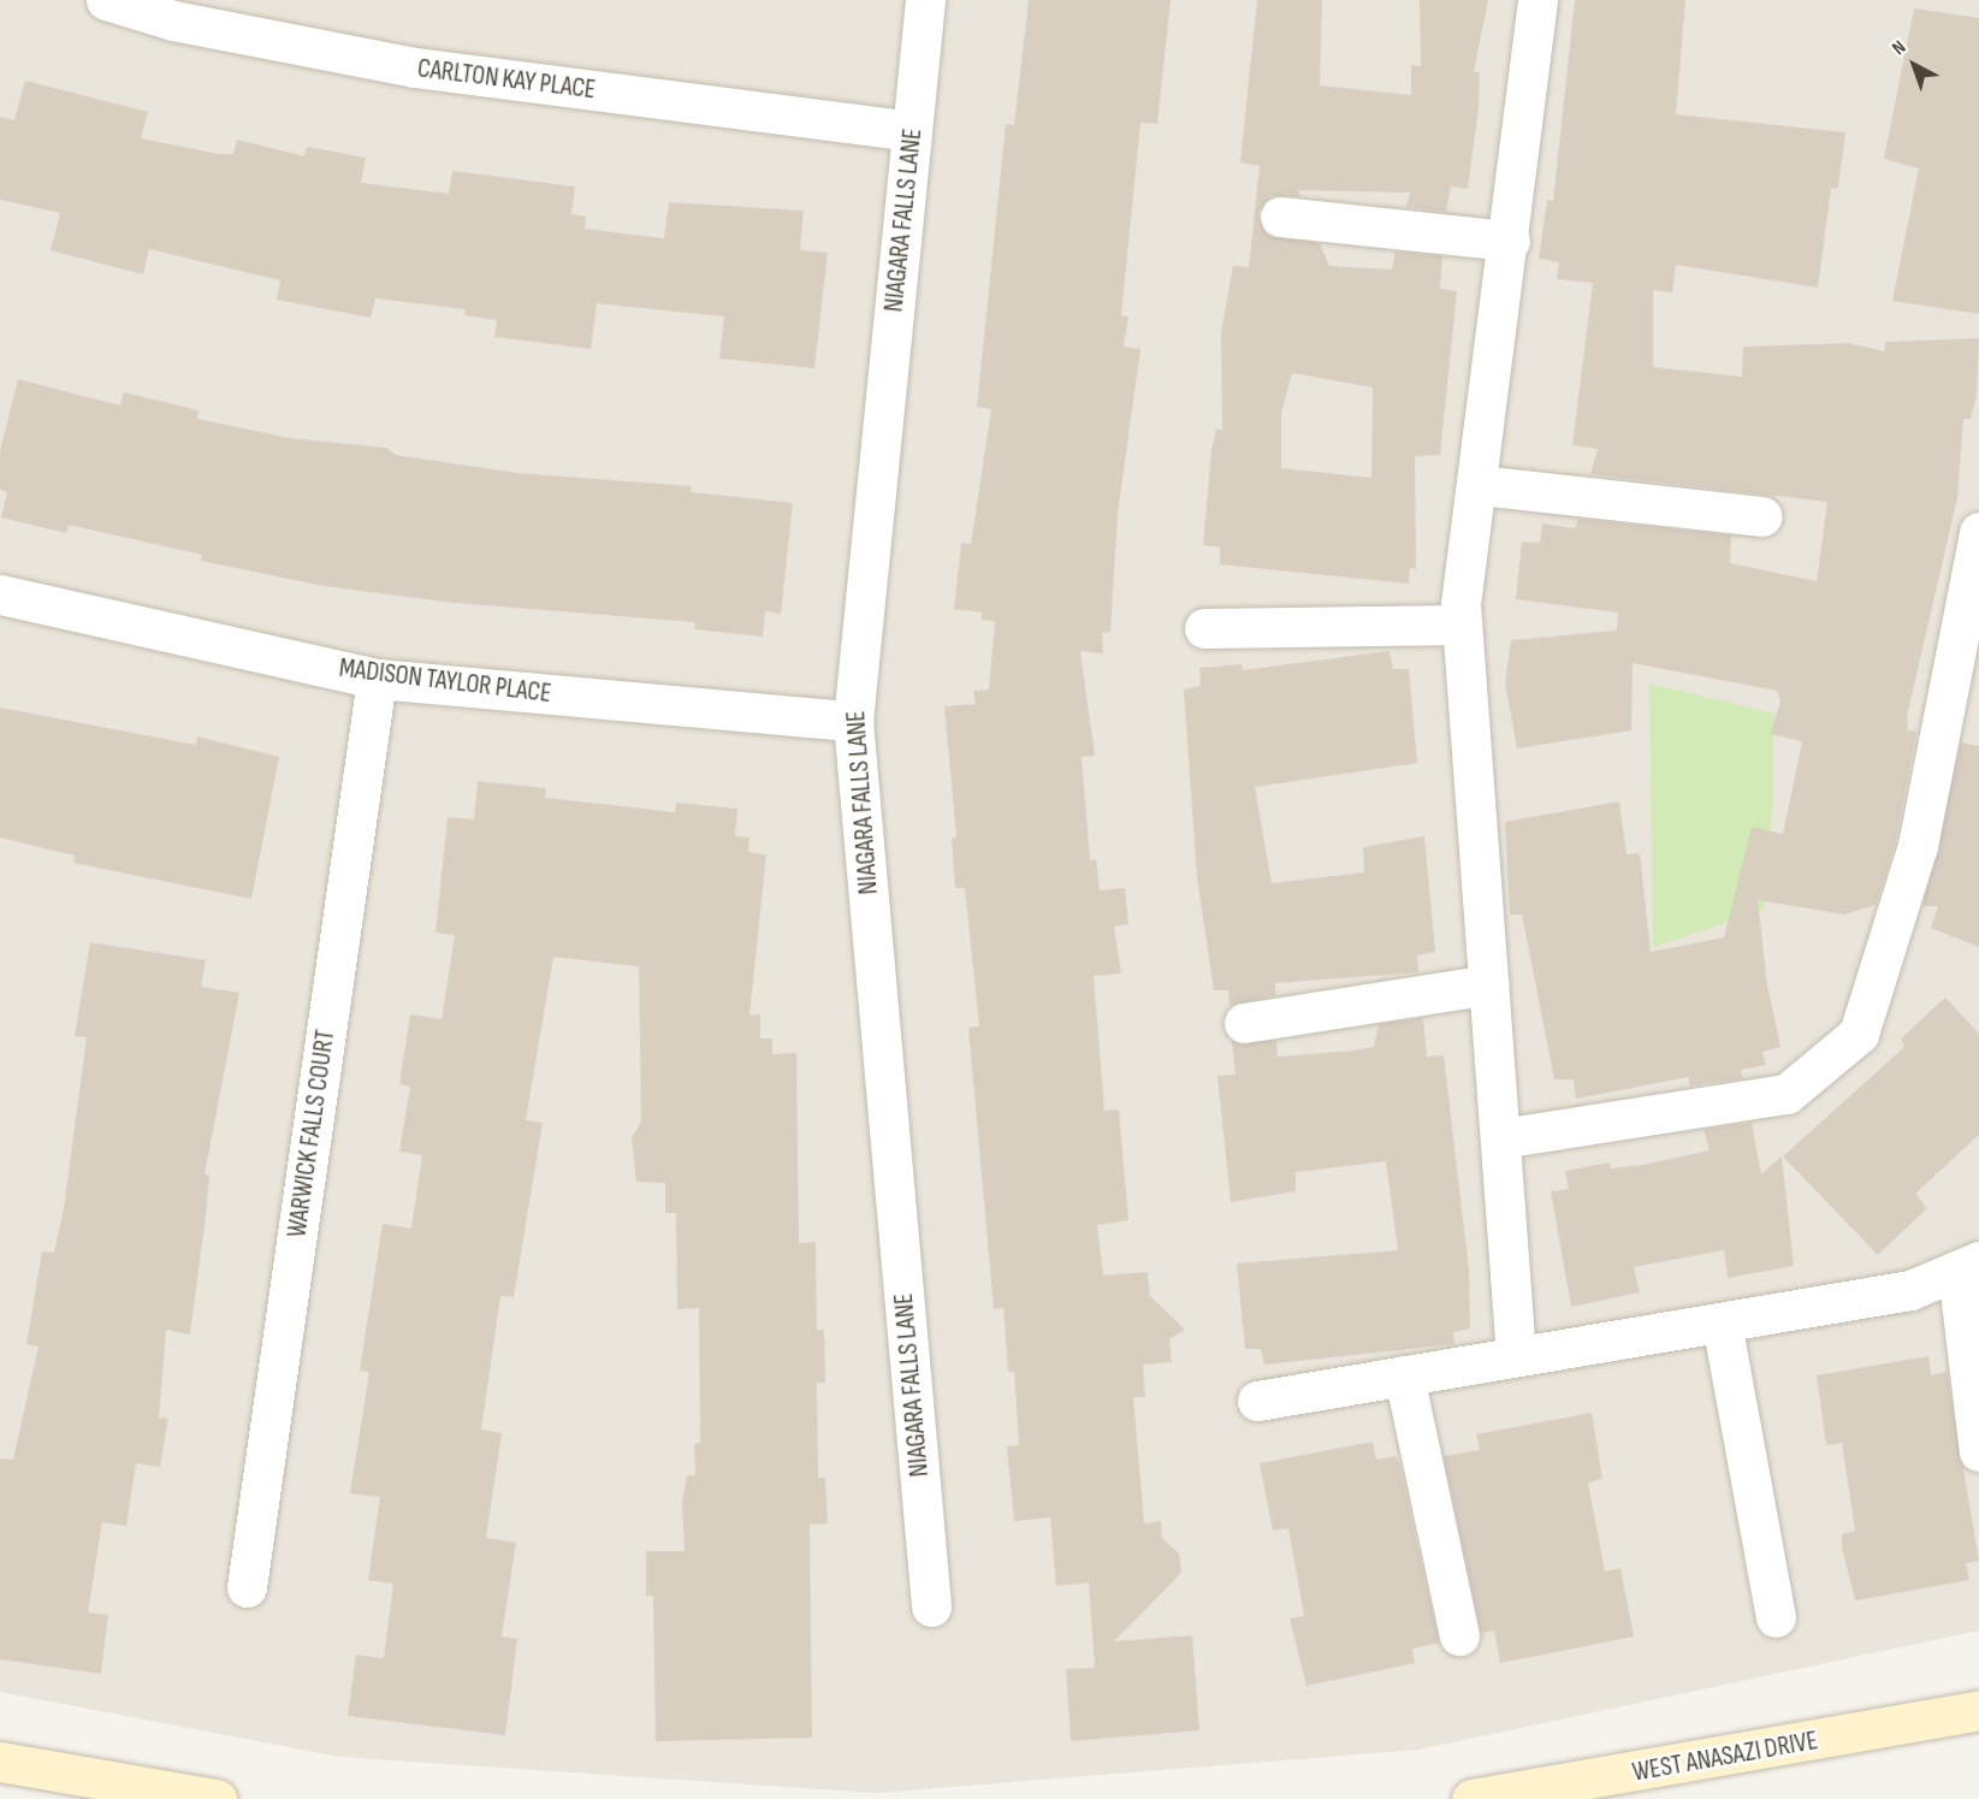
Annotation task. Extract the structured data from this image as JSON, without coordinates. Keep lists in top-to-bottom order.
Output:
{
  "streets": {
    "main road": ["WEST ANASAZI DRIVE"],
    "street": [
      "CARLTON KAY PLACE",
      "NIAGARA FALLS LANE",
      "MADISON TAYLOR PLACE",
      "WARWICK FALLS COURT"
    ]
  },
  "crossings": [
    ["CARLTON KAY PLACE", "NIAGARA FALLS LANE"],
    ["NIAGARA FALLS LANE", "MADISON TAYLOR PLACE"],
    ["MADISON TAYLOR PLACE", "WARWICK FALLS COURT"]
  ],
  "north": "top left"
}
